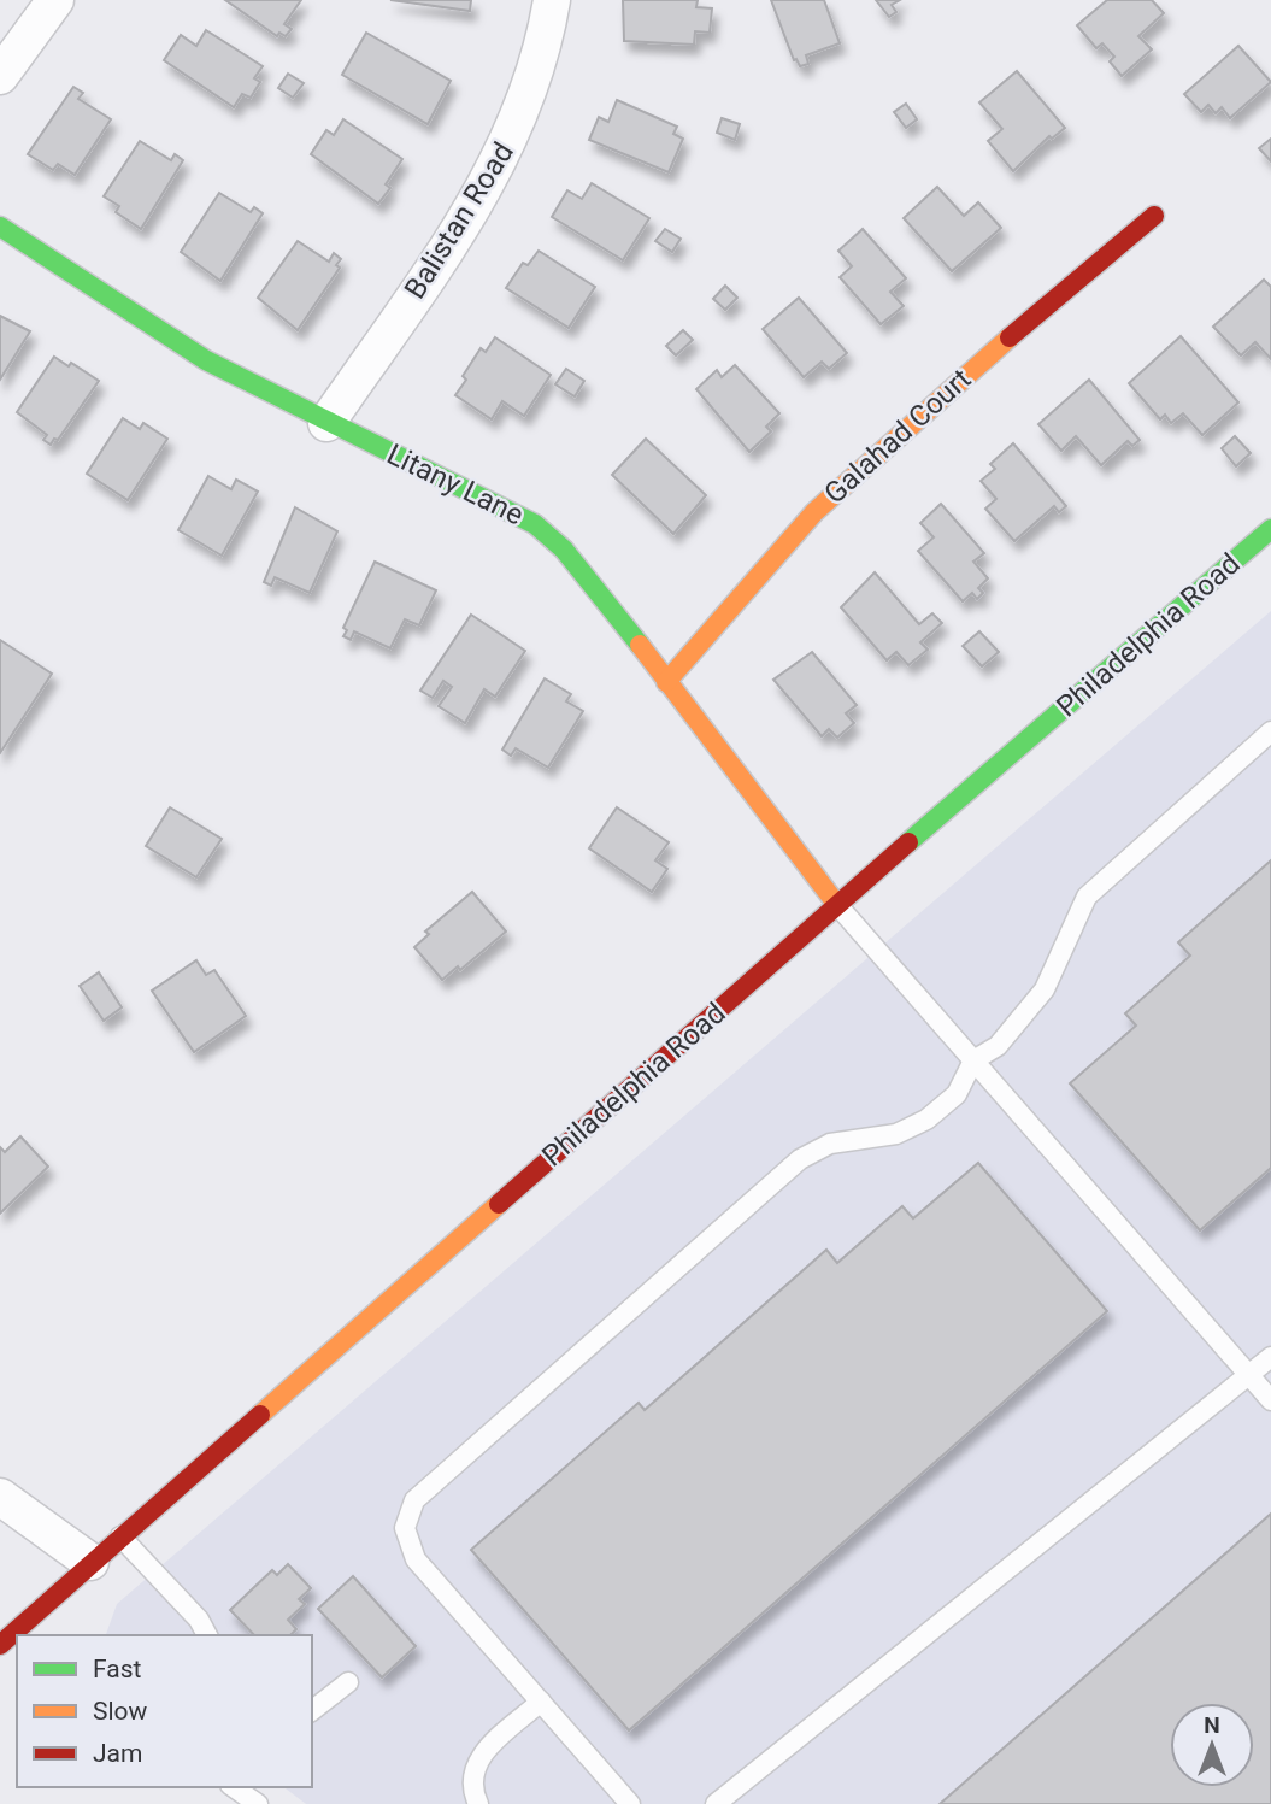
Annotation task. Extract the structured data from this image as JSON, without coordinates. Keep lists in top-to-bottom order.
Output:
{
  "streets": {
    "street": [
      "Balistan Road",
      "Galahad Court",
      "Litany Lane",
      "Philadelphia Road"
    ]
  },
  "crossings": [
    ["Balistan Road", "Litany Lane"],
    ["Galahad Court", "Litany Lane"],
    ["Litany Lane", "Philadelphia Road"]
  ],
  "legend": ["Fast", "Slow", "Jam"],
  "north": "top"
}
